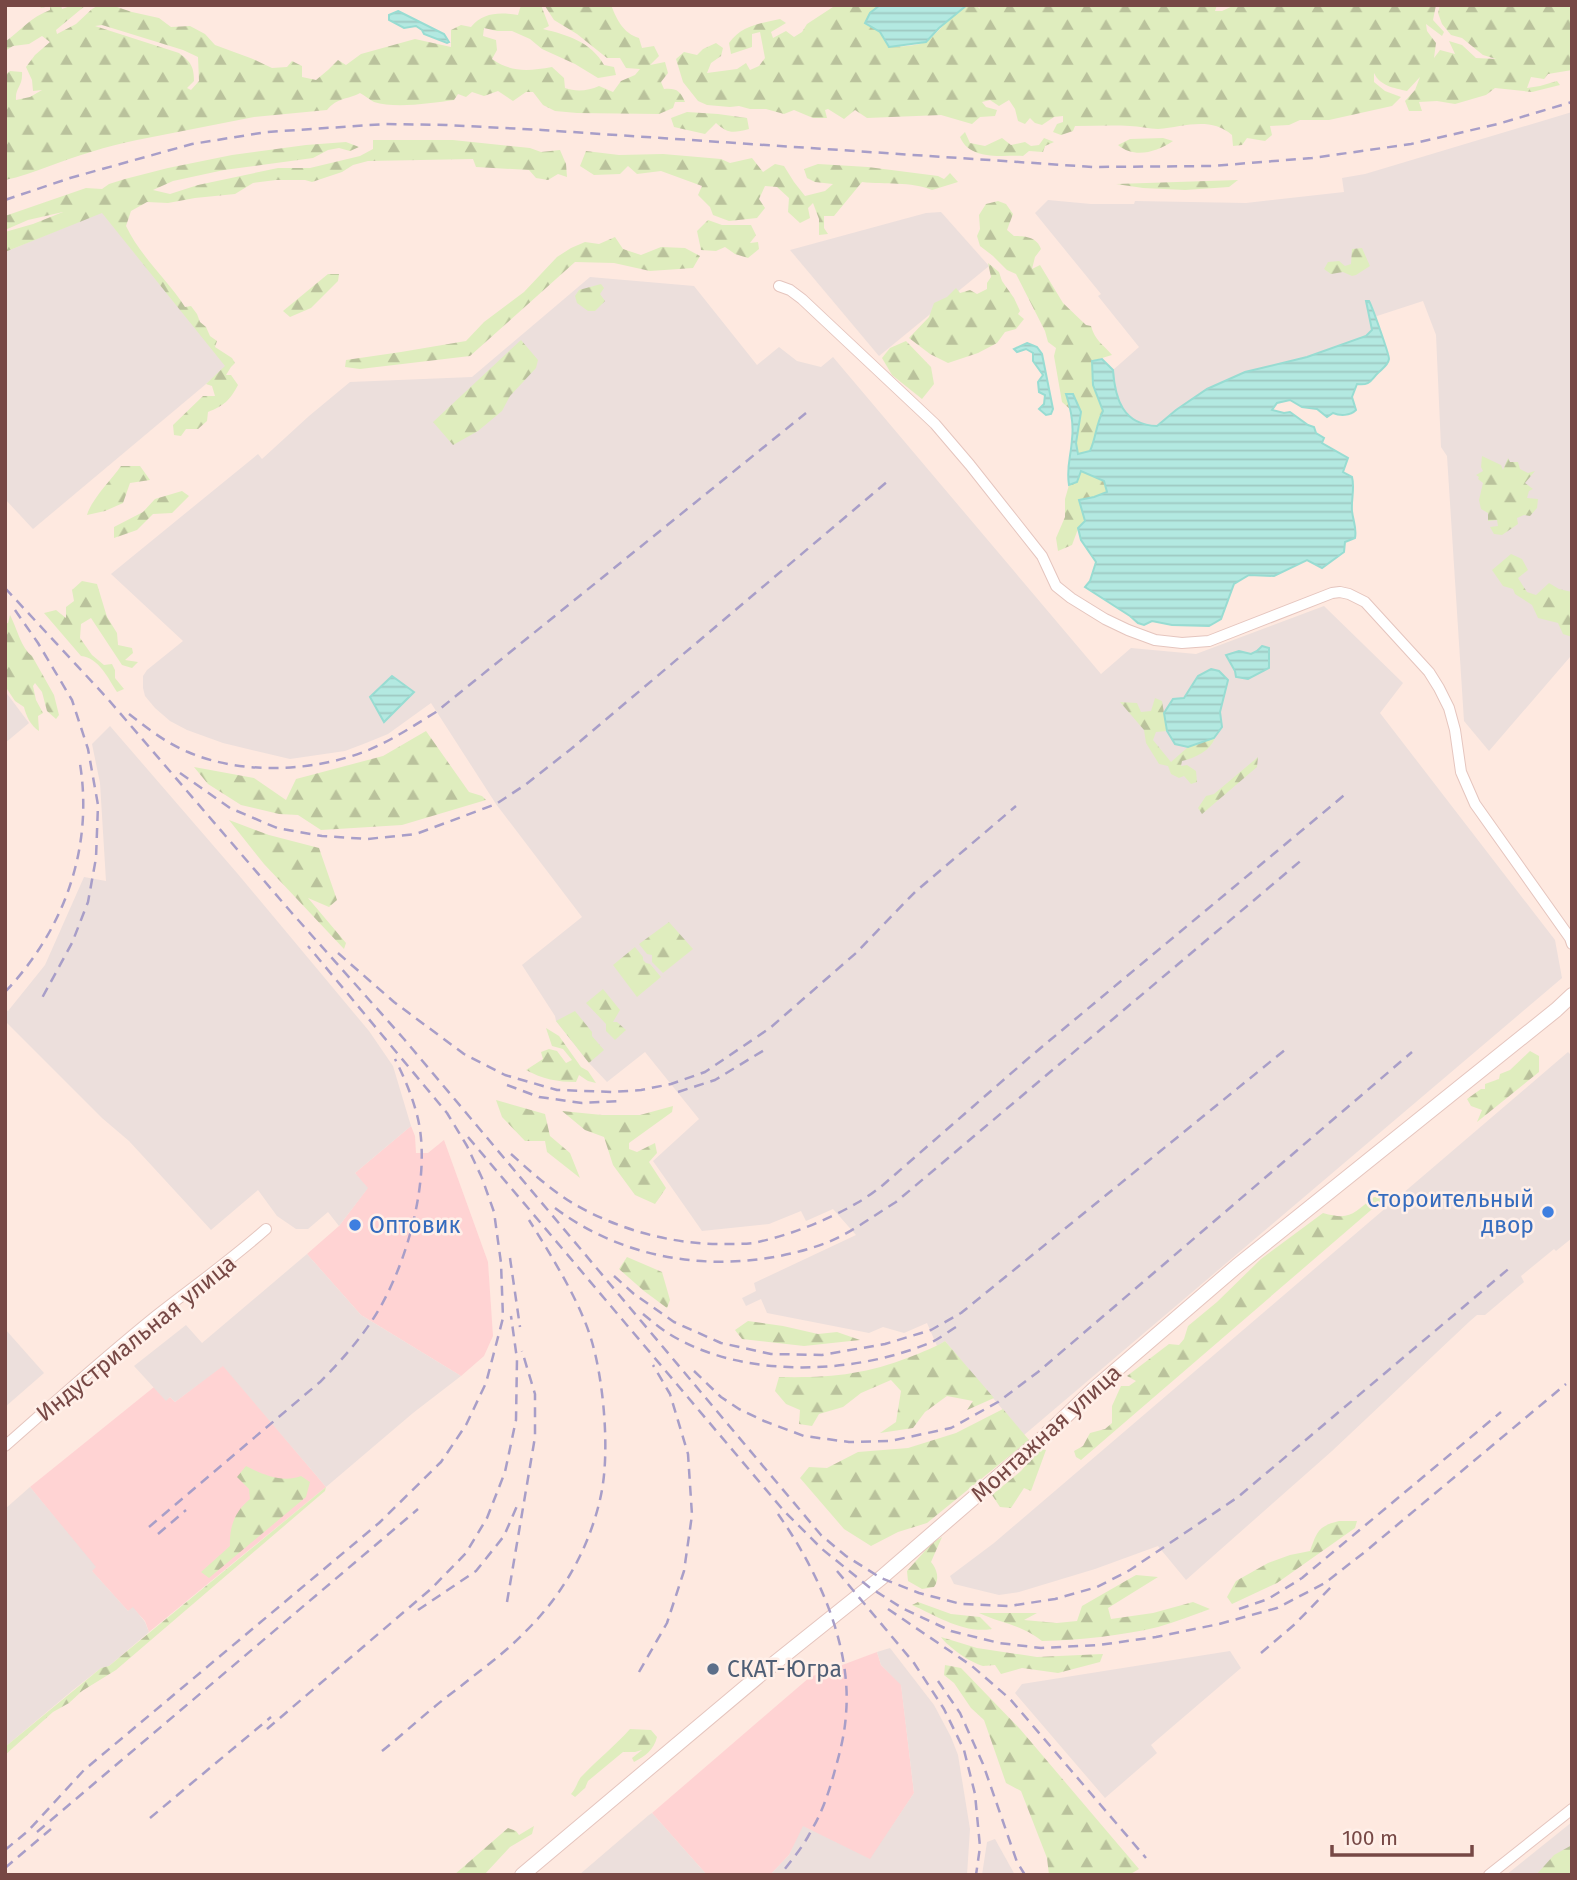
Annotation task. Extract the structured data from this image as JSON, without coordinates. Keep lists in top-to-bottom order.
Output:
{
  "streets": {
    "street": ["Индустриальная улица", "Монтажная улица"]
  },
  "places": ["Стороительный двор", "Оптовик", "СКАТ-Югра"],
  "scale_bar": "100 m"
}
